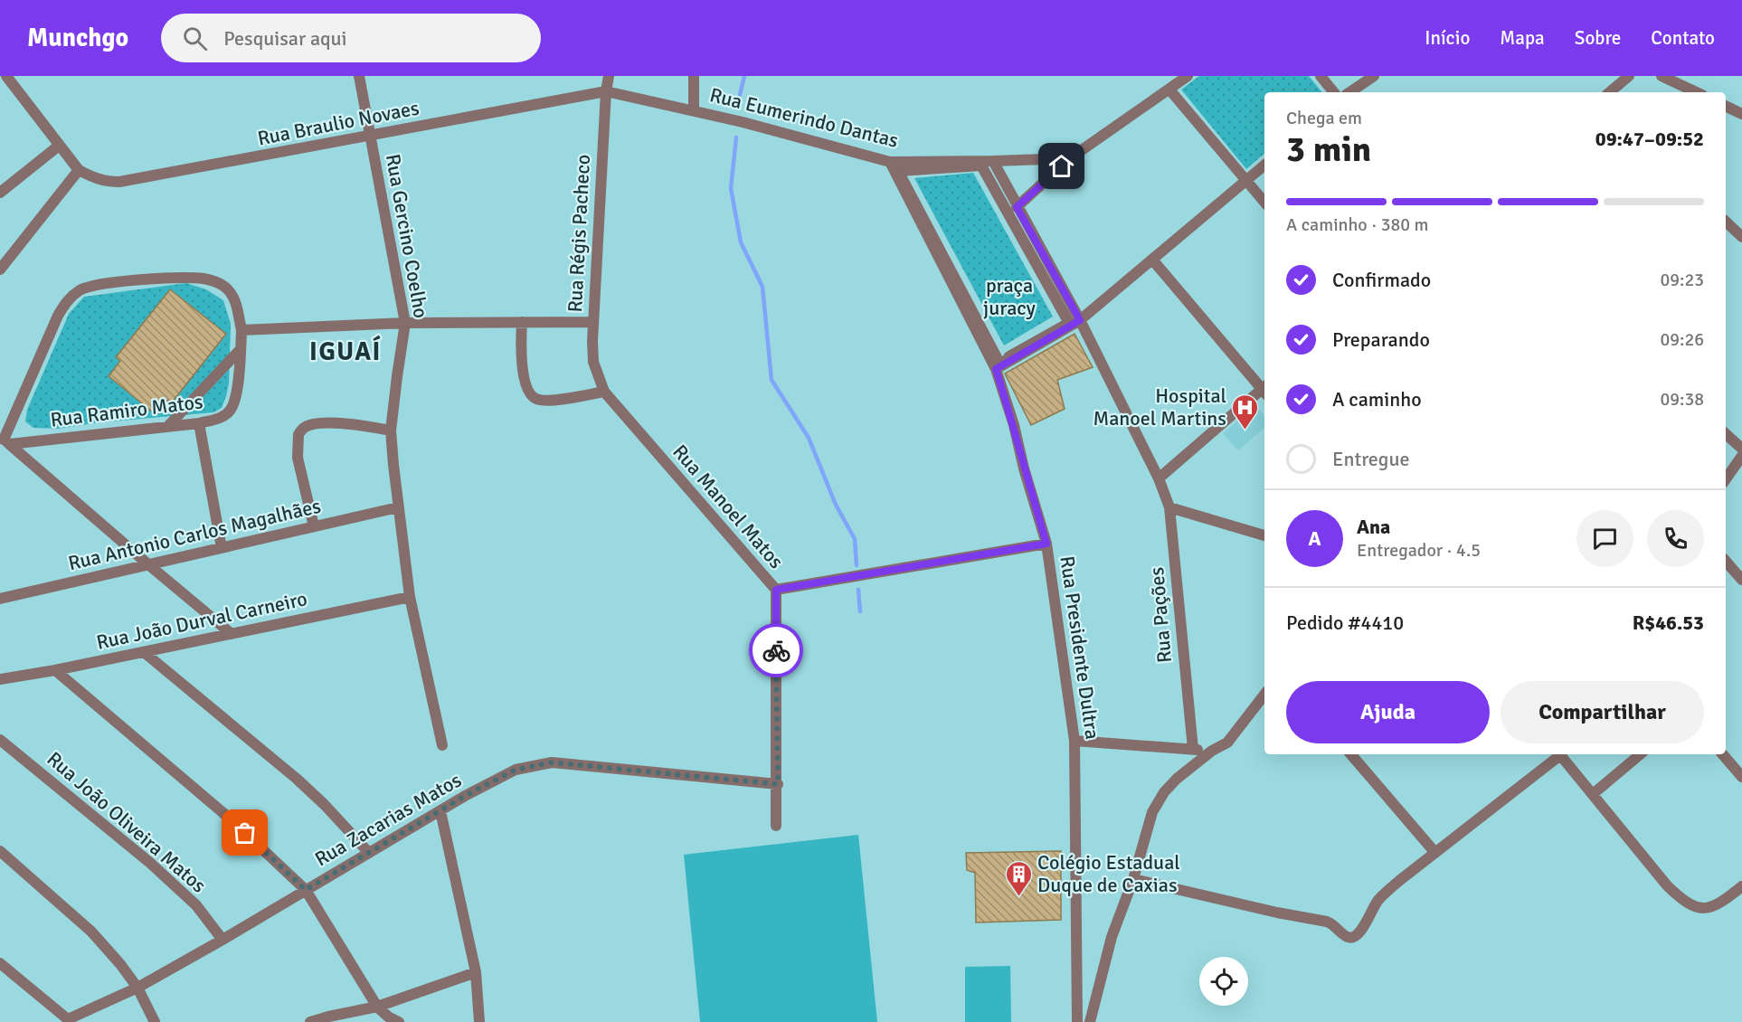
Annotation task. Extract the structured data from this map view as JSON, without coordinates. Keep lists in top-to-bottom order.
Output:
{
  "streets": {
    "street": [
      "Rua Eumerindo Dantas",
      "Rua Braulio Novaes",
      "Rua Régis Pacheco",
      "Rua Gercino Coelho",
      "Rua Ramiro Matos",
      "Rua Manoel Matos",
      "Rua Antonio Carlos Magalhães",
      "Rua Pações",
      "Rua João Durval Carneiro",
      "Rua Presidente Dultra",
      "Rua Zacarias Matos",
      "Rua João Oliveira Matos"
    ]
  },
  "crossings": [
    ["Rua Eumerindo Dantas", "Rua Braulio Novaes"],
    ["Rua Eumerindo Dantas", "Rua Régis Pacheco"],
    ["Rua Eumerindo Dantas", "Rua Pações"],
    ["Rua Braulio Novaes", "Rua Régis Pacheco"],
    ["Rua Braulio Novaes", "Rua Gercino Coelho"],
    ["Rua Régis Pacheco", "Rua Manoel Matos"],
    ["Rua Gercino Coelho", "Rua Antonio Carlos Magalhães"],
    ["Rua Gercino Coelho", "Rua João Durval Carneiro"],
    ["Rua Manoel Matos", "Rua Zacarias Matos"],
    ["Rua Zacarias Matos", "Rua João Oliveira Matos"]
  ],
  "districts": ["IGUAÍ"],
  "parks": ["praça juracy"],
  "places": {
    "hospital": ["Hospital Manoel Martins"],
    "building": ["Colégio Estadual Duque de Caxias"]
  },
  "page": {
    "header": "Munchgo",
    "search": "Pesquisar aqui",
    "nav": [
      "Início",
      "Mapa",
      "Sobre",
      "Contato"
    ],
    "heading": ["3 min", "Chega em", "09:47–09:52"],
    "panel": [
      "Ana",
      "Entregador · 4.5",
      "Pedido #4410",
      "R$46.53"
    ],
    "bar": "A caminho · 380 m",
    "list": [
      ["Confirmado", "09:23"],
      ["Preparando", "09:26"],
      ["A caminho", "09:38"],
      "Entregue"
    ],
    "round": "A",
    "buttons": ["Ajuda", "Compartilhar"]
  }
}
